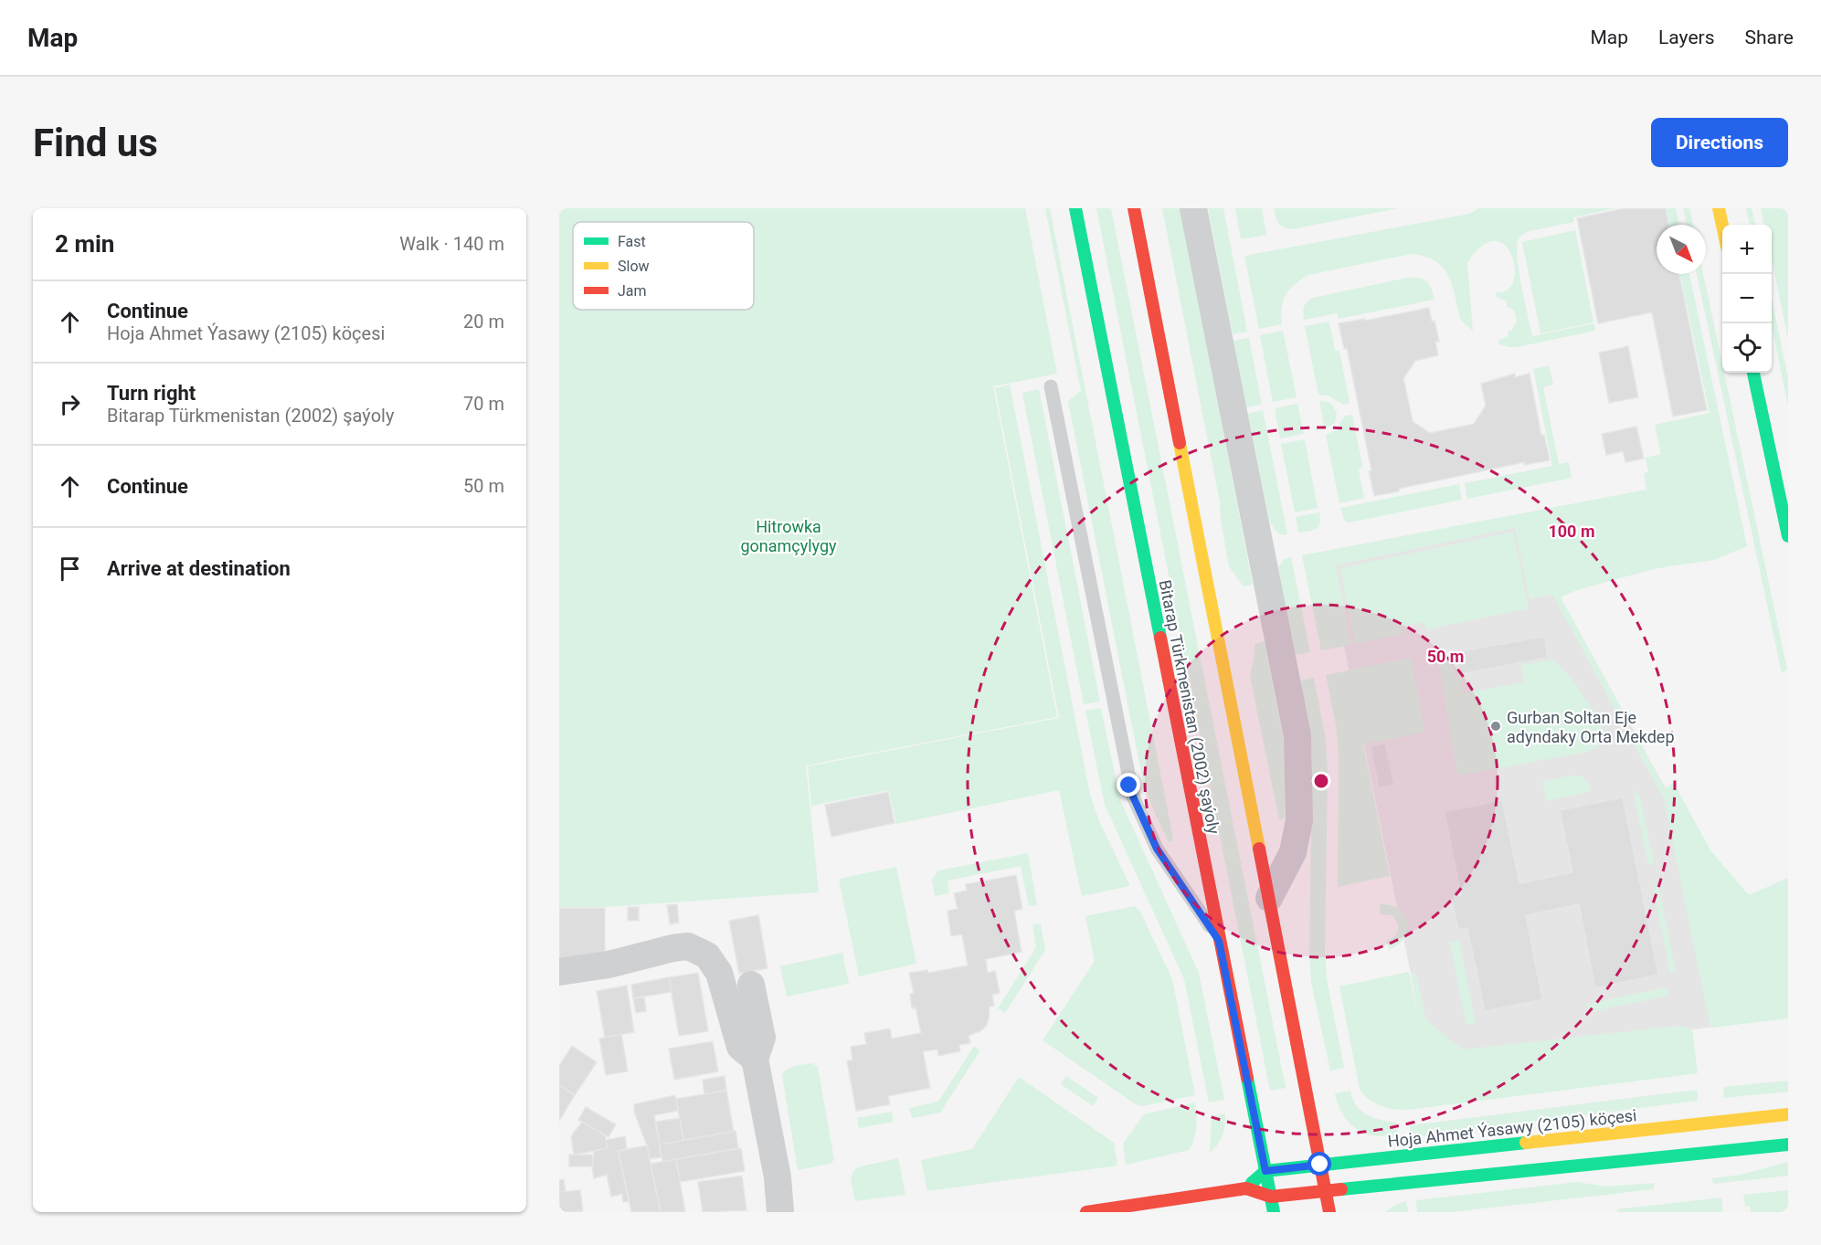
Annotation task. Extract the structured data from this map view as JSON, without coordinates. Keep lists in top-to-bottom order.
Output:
{
  "streets": {
    "main road": ["Bitarap Türkmenistan (2002) şaýoly", "Hoja Ahmet Ýasawy (2105) köçesi"]
  },
  "crossings": [
    ["Bitarap Türkmenistan (2002) şaýoly", "Hoja Ahmet Ýasawy (2105) köçesi"]
  ],
  "parks": ["Hitrowka gonamçylygy"],
  "places": ["Gurban Soltan Eje adyndaky Orta Mekdep"],
  "legend": ["Fast", "Slow", "Jam"],
  "north": "bottom right",
  "page": {
    "header": "Map",
    "nav": ["Map", "Layers", "Share"],
    "buttons": "Directions",
    "title": "Find us",
    "heading": ["2 min", "Walk · 140 m"],
    "map_buttons": ["+", "−"],
    "list": [
      ["Continue", "Hoja Ahmet Ýasawy (2105) köçesi", "20 m"],
      ["Turn right", "Bitarap Türkmenistan (2002) şaýoly", "70 m"],
      ["Continue", "50 m"],
      "Arrive at destination"
    ]
  },
  "rings": ["100 m", "50 m"]
}
